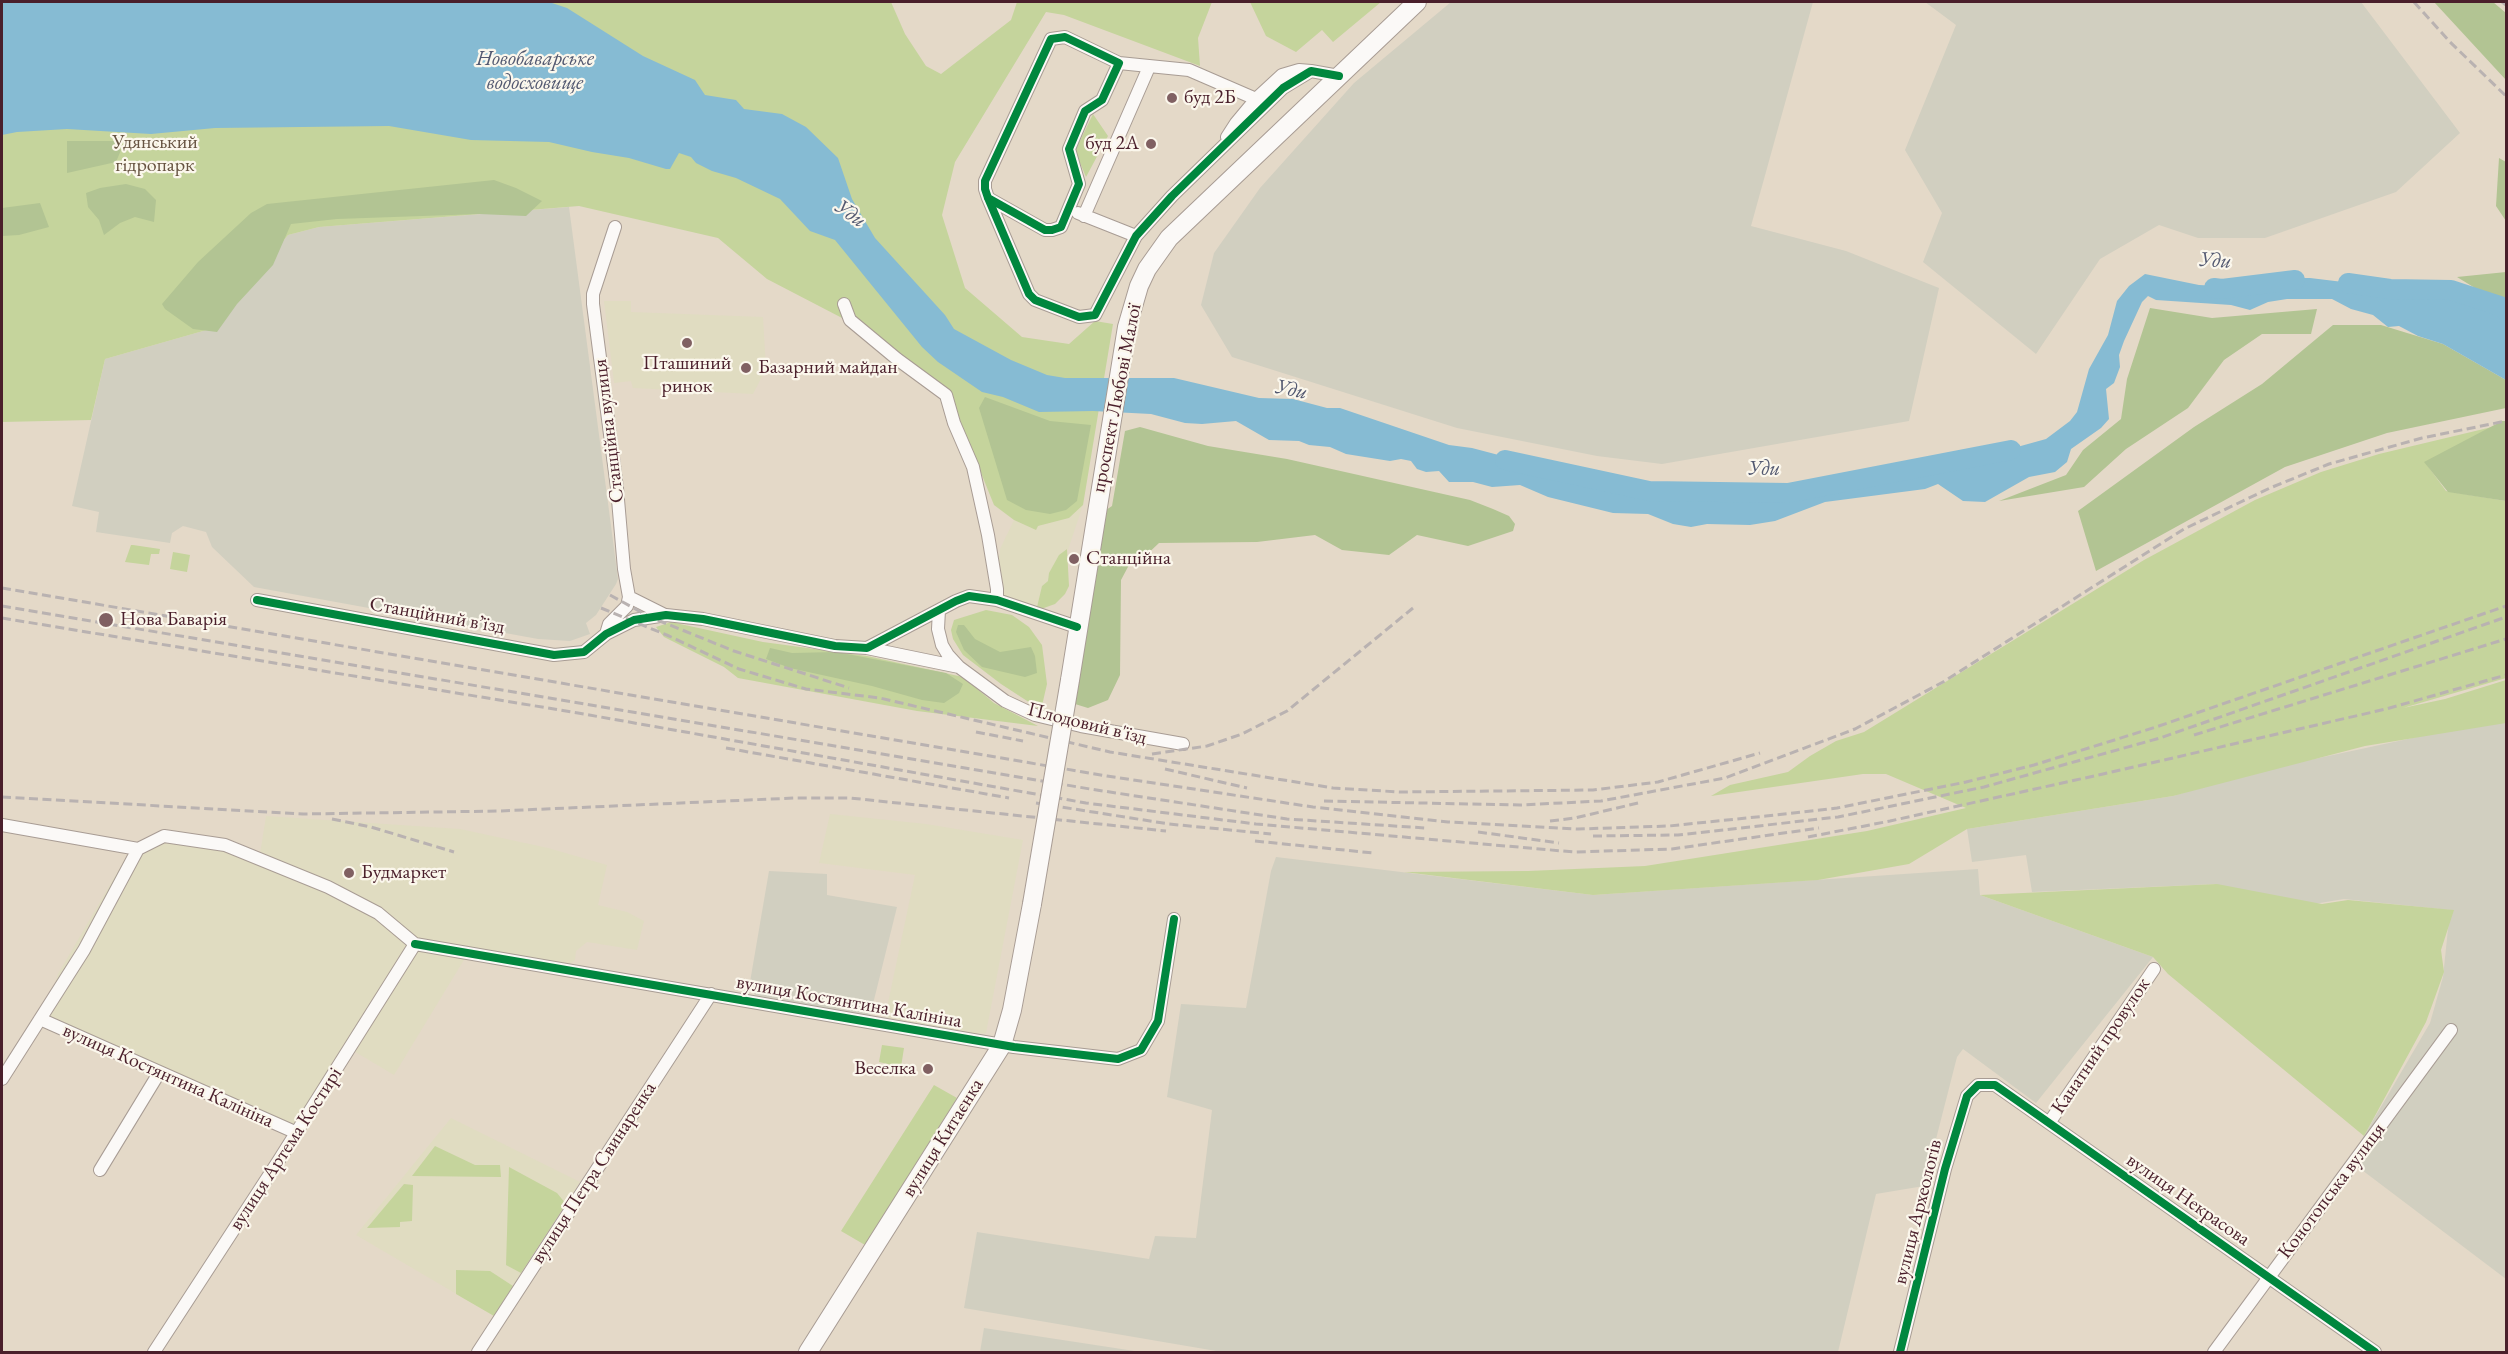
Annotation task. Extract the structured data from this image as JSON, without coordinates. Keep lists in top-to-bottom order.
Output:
{
  "streets": {
    "main road": ["проспект Любові Малої", "вулиця Китаєнка"],
    "street": [
      "Станційна вулиця",
      "Станційний в’їзд",
      "Плодовий в'їзд",
      "вулиця Костянтина Калініна",
      "Канатний провулок",
      "вулиця Артема Костирі",
      "вулиця Петра Свинаренка",
      "Конотопська вулиця",
      "вулиця Некрасова",
      "вулиця Археологів"
    ]
  },
  "crossings": [
    ["проспект Любові Малої", "вулиця Китаєнка"],
    ["вулиця Костянтина Калініна", "вулиця Китаєнка"],
    ["вулиця Костянтина Калініна", "вулиця Артема Костирі"],
    ["вулиця Костянтина Калініна", "вулиця Петра Свинаренка"],
    ["Канатний провулок", "вулиця Некрасова"],
    ["Конотопська вулиця", "вулиця Некрасова"],
    ["вулиця Некрасова", "вулиця Археологів"]
  ],
  "water": ["Новобаварське водосховище", "Уди"],
  "parks": ["Удянський гідропарк"],
  "places": [
    "буд 2Б",
    "буд 2А",
    "Пташиний ринок",
    "Базарний майдан",
    "Станційна",
    "Нова Баварія",
    "Будмаркет",
    "Веселка"
  ]
}
